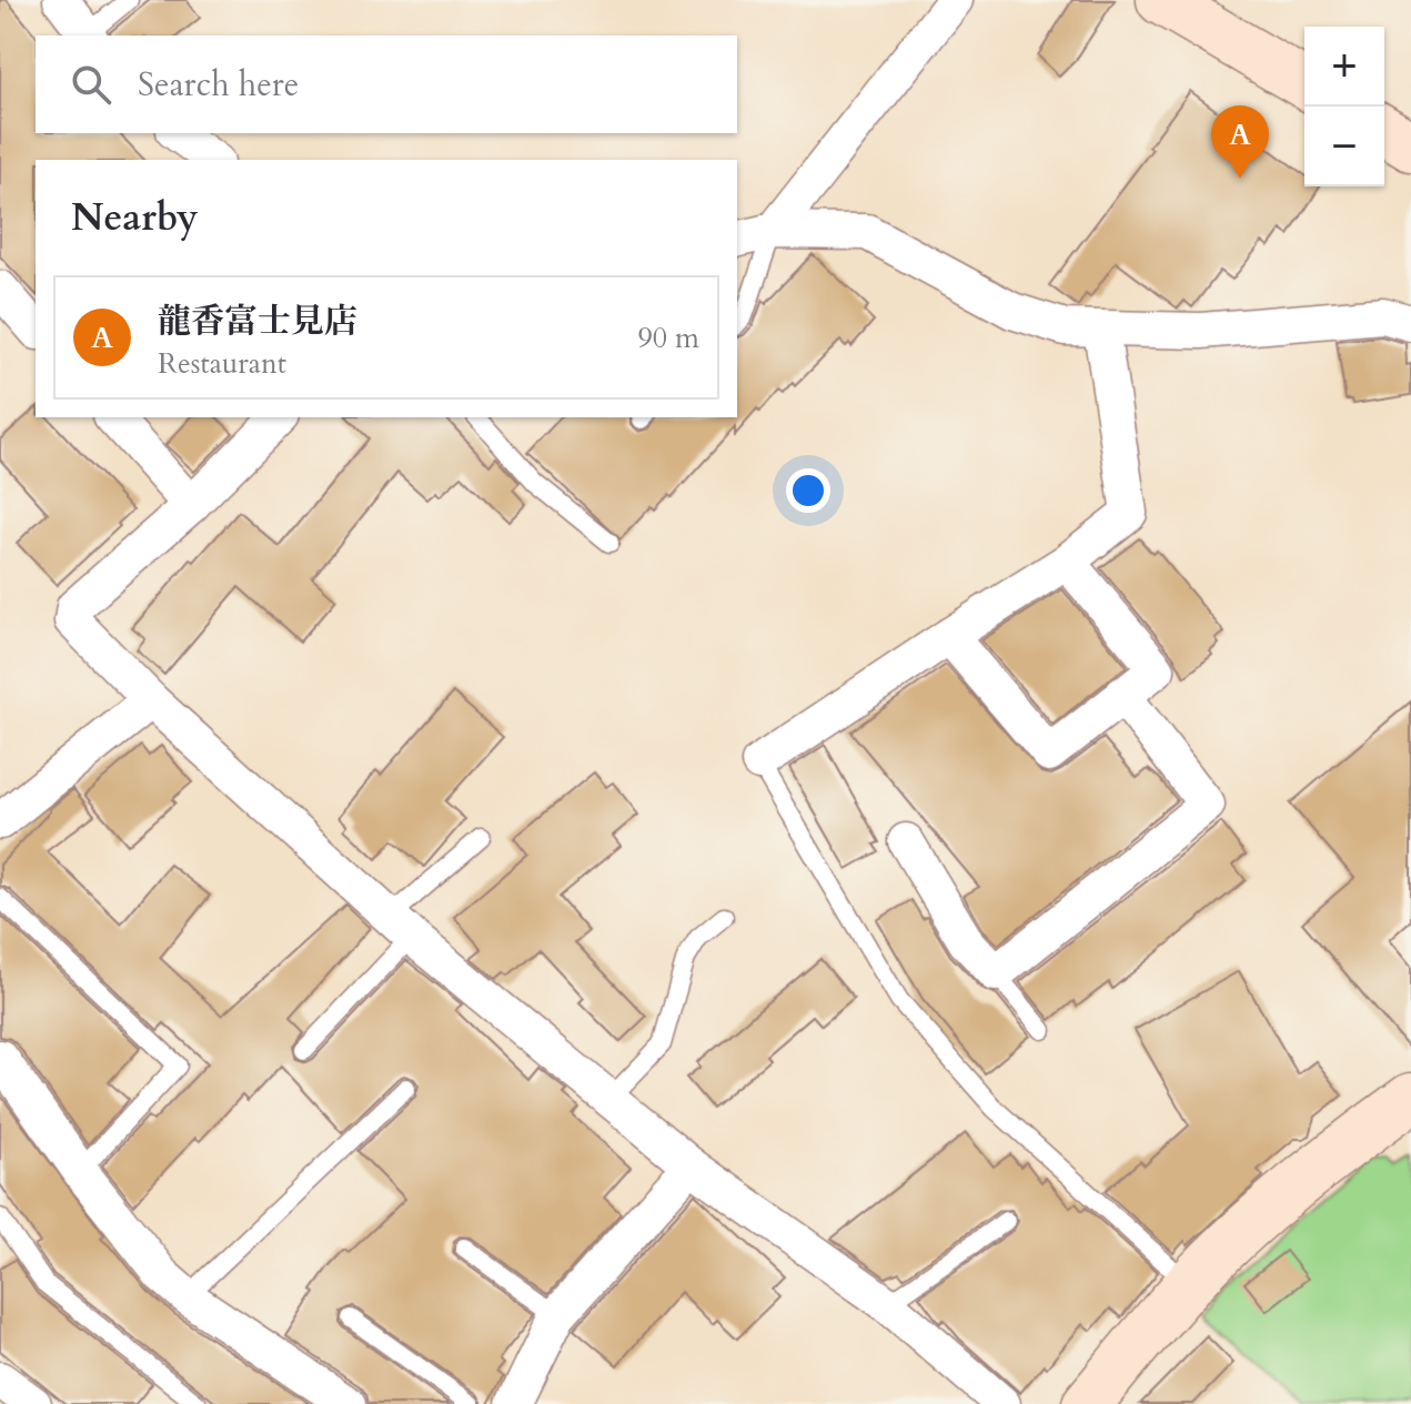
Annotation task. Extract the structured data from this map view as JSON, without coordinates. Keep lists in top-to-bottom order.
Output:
{
  "page": {
    "map_buttons": ["+", "−"],
    "search": "Search here",
    "pins": "A",
    "heading": "Nearby",
    "list": [
      {
        "mark": "A",
        "name": "龍香富士見店",
        "note": "Restaurant",
        "value": "90 m"
      }
    ]
  }
}
